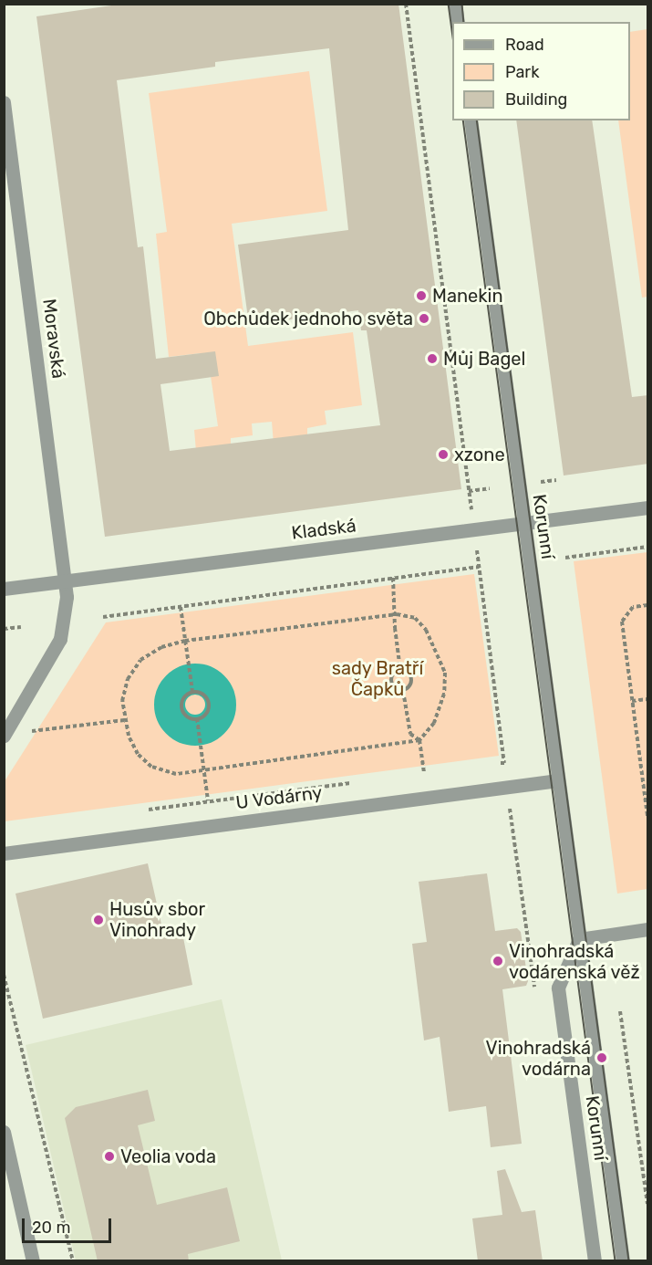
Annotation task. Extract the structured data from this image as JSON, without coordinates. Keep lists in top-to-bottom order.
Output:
{
  "streets": {
    "street": [
      "Moravská",
      "Korunní",
      "Kladská",
      "U Vodárny"
    ]
  },
  "crossings": [
    ["Moravská", "Kladská"],
    ["Korunní", "Kladská"],
    ["Korunní", "U Vodárny"]
  ],
  "parks": ["sady Bratří Čapků"],
  "places": [
    "Manekin",
    "Obchůdek jednoho světa",
    "Můj Bagel",
    "xzone",
    "Husův sbor Vinohrady",
    "Vinohradská vodárenská věž",
    "Vinohradská vodárna",
    "Veolia voda"
  ],
  "legend": ["Road", "Park", "Building"],
  "scale_bar": "20 m"
}
